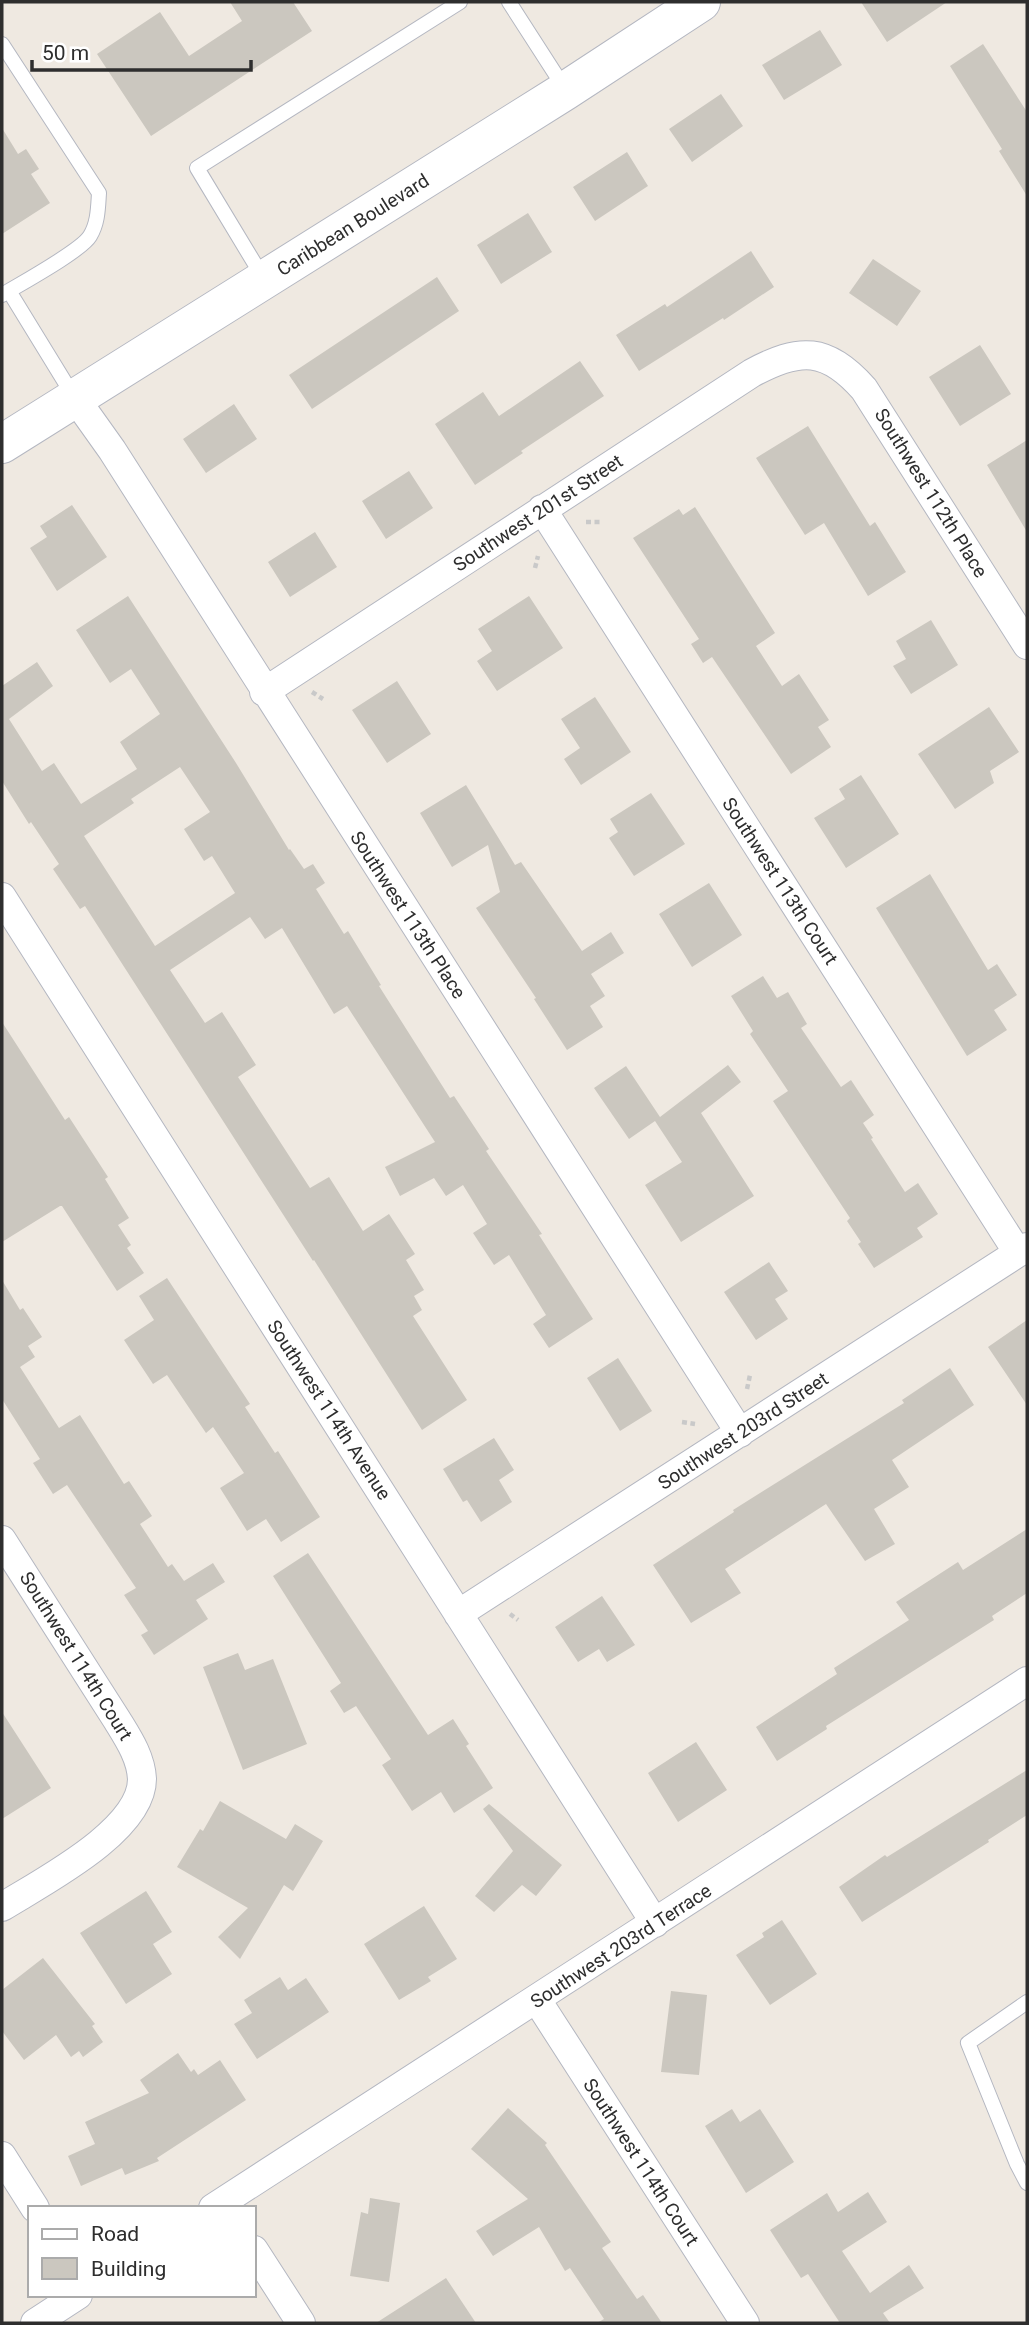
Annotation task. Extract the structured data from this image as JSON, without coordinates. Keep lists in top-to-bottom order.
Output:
{
  "streets": {
    "street": [
      "Caribbean Boulevard",
      "Southwest 112th Place",
      "Southwest 201st Street",
      "Southwest 113th Court",
      "Southwest 113th Place",
      "Southwest 114th Avenue",
      "Southwest 203rd Street",
      "Southwest 114th Court",
      "Southwest 203rd Terrace"
    ]
  },
  "crossings": [
    ["Caribbean Boulevard", "Southwest 113th Place"],
    ["Southwest 112th Place", "Southwest 201st Street"],
    ["Southwest 201st Street", "Southwest 113th Court"],
    ["Southwest 201st Street", "Southwest 113th Place"],
    ["Southwest 113th Court", "Southwest 203rd Street"],
    ["Southwest 113th Place", "Southwest 203rd Street"],
    ["Southwest 114th Avenue", "Southwest 203rd Street"],
    ["Southwest 114th Avenue", "Southwest 203rd Terrace"],
    ["Southwest 114th Court", "Southwest 203rd Terrace"]
  ],
  "legend": ["Road", "Building"],
  "scale_bar": "50 m"
}
